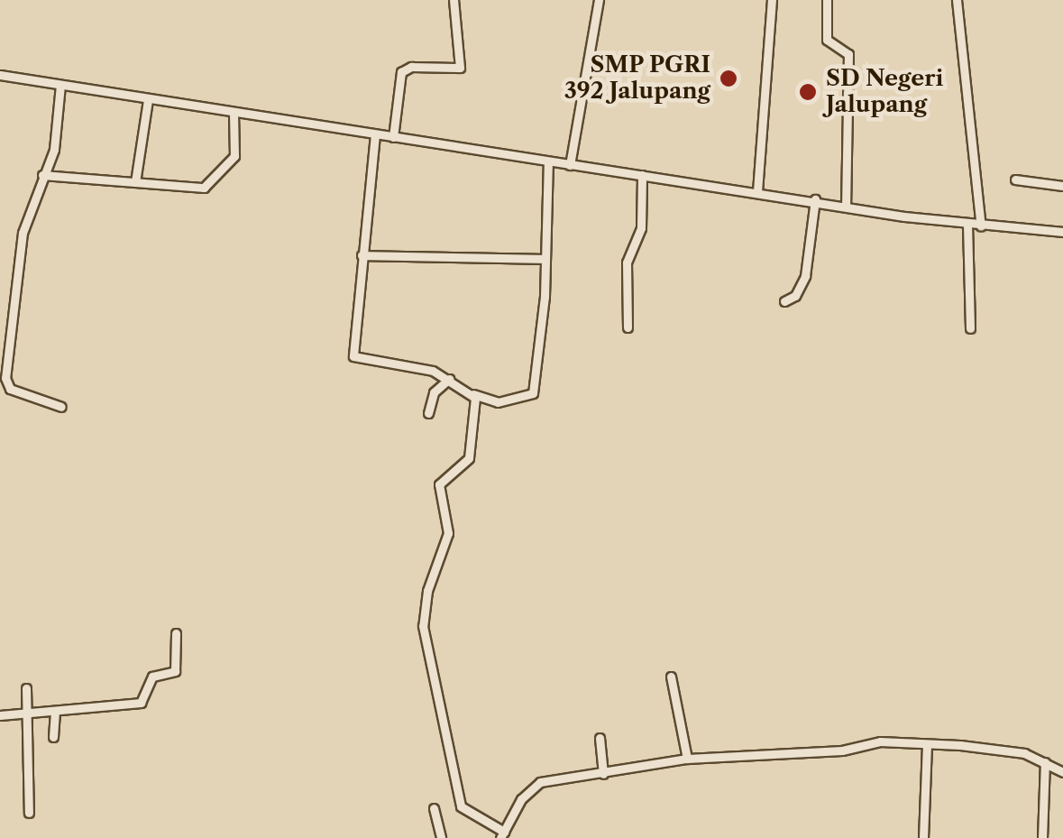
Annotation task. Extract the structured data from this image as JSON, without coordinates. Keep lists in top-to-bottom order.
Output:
{
  "places": ["SMP PGRI 392 Jalupang", "SD Negeri Jalupang"]
}
